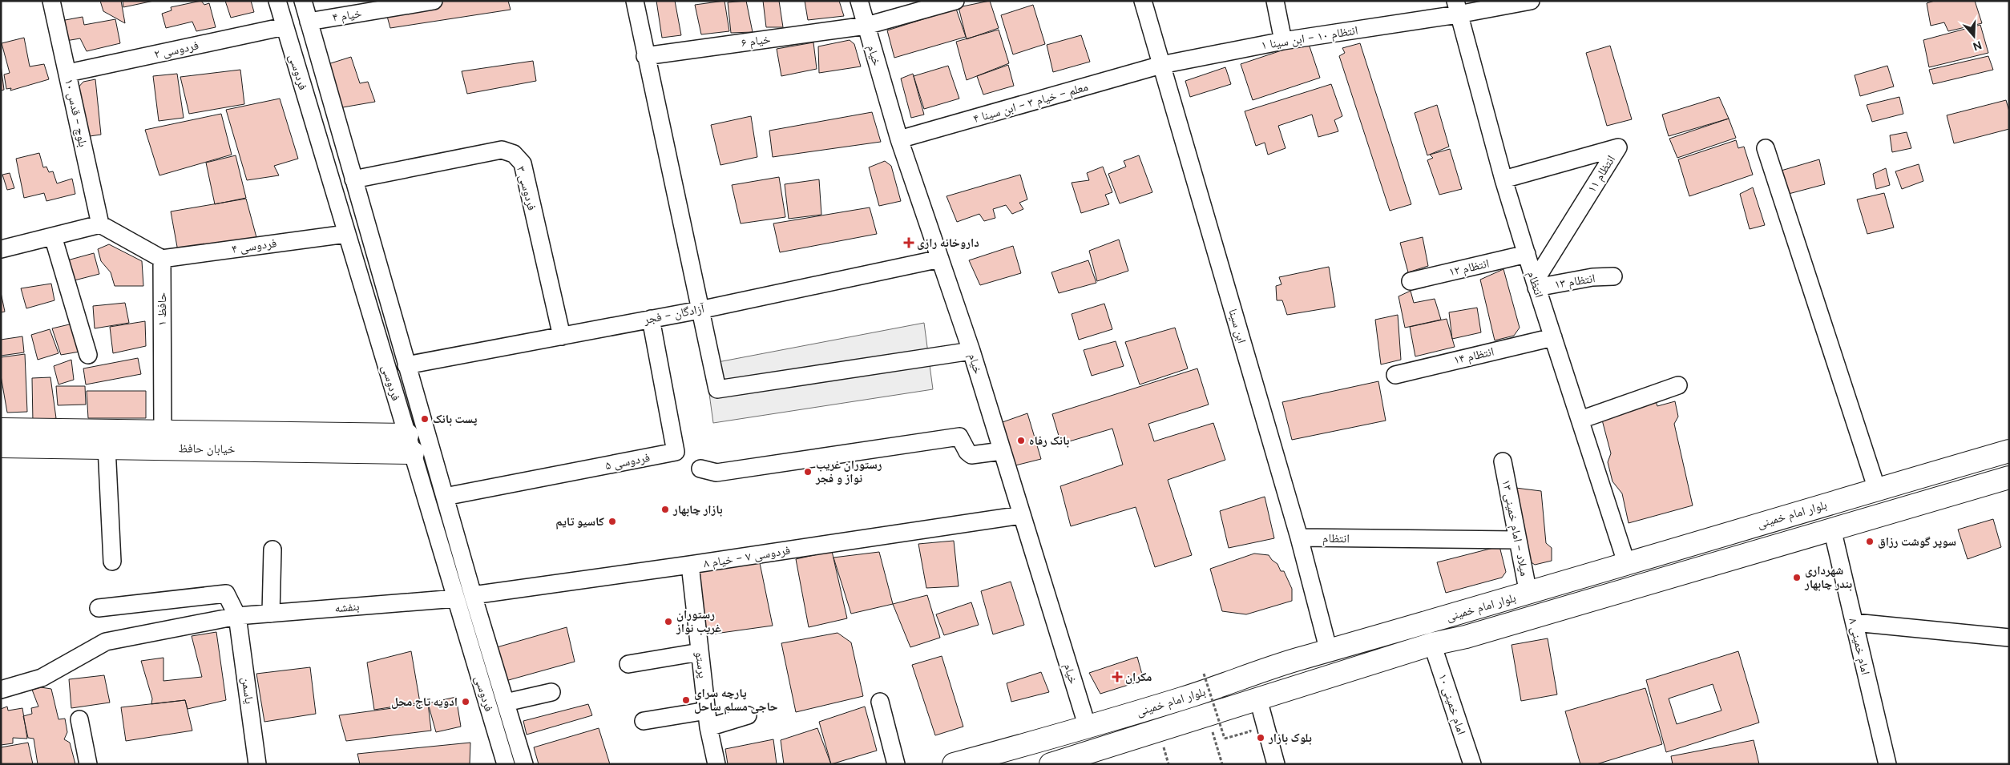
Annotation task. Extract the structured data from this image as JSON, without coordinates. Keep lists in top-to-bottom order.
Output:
{
  "streets": {
    "main road": ["خیابان حافظ", "بلوار امام خمینی"],
    "street": [
      "خیام ۴",
      "انتظام ۱۰ - ابن سینا ۱",
      "خیام ۶",
      "فردوسی ۲",
      "خیام",
      "فردوسی",
      "معلم - خیام ۳ - ابن سینا ۴",
      "بلوچ - قدس ۱۰",
      "انتظام ۱۱",
      "فردوسی ۳",
      "فردوسی ۴",
      "انتظام ۱۲",
      "انتظام ۱۳",
      "انتظام",
      "حافظ ۱",
      "آزادگان - فجر",
      "ابن سینا",
      "انتظام ۱۴",
      "فردوسی ۵",
      "میلاد - امام خمینی ۱۳",
      "فردوسی ۷ - خیام ۸",
      "بنفشه",
      "امام خمینی ۸",
      "پرستو",
      "یاسمن",
      "امام خمینی ۱۰"
    ]
  },
  "crossings": [
    ["خیام ۴", "فردوسی"],
    ["انتظام ۱۰ - ابن سینا ۱", "معلم - خیام ۳ - ابن سینا ۴"],
    ["انتظام ۱۰ - ابن سینا ۱", "انتظام"],
    ["انتظام ۱۰ - ابن سینا ۱", "ابن سینا"],
    ["خیام ۶", "خیام"],
    ["فردوسی ۲", "فردوسی"],
    ["فردوسی ۲", "بلوچ - قدس ۱۰"],
    ["خیام", "معلم - خیام ۳ - ابن سینا ۴"],
    ["خیام", "آزادگان - فجر"],
    ["خیام", "بلوار امام خمینی"],
    ["خیام", "فردوسی ۷ - خیام ۸"],
    ["فردوسی", "فردوسی ۳"],
    ["فردوسی", "فردوسی ۴"],
    ["فردوسی", "آزادگان - فجر"],
    ["فردوسی", "خیابان حافظ"],
    ["فردوسی", "فردوسی ۵"],
    ["فردوسی", "فردوسی ۷ - خیام ۸"],
    ["فردوسی", "بنفشه"],
    ["معلم - خیام ۳ - ابن سینا ۴", "ابن سینا"],
    ["انتظام ۱۱", "انتظام ۱۳"],
    ["انتظام ۱۱", "انتظام"],
    ["فردوسی ۳", "آزادگان - فجر"],
    ["فردوسی ۴", "حافظ ۱"],
    ["انتظام ۱۲", "انتظام"],
    ["انتظام ۱۳", "انتظام"],
    ["انتظام", "ابن سینا"],
    ["انتظام", "انتظام ۱۴"],
    ["انتظام", "بلوار امام خمینی"],
    ["انتظام", "میلاد - امام خمینی ۱۳"],
    ["حافظ ۱", "خیابان حافظ"],
    ["آزادگان - فجر", "فردوسی ۵"],
    ["ابن سینا", "بلوار امام خمینی"],
    ["بلوار امام خمینی", "میلاد - امام خمینی ۱۳"],
    ["بلوار امام خمینی", "امام خمینی ۸"],
    ["بلوار امام خمینی", "امام خمینی ۱۰"],
    ["فردوسی ۷ - خیام ۸", "پرستو"],
    ["بنفشه", "یاسمن"]
  ],
  "places": {
    "health": ["داروخانه رازی", "مکران"],
    "other": [
      "پست بانک",
      "بانک رفاه",
      "رستوران غریب نواز و فجر",
      "بازار چابهار",
      "کاسیو تایم",
      "سوپر گوشت رزاق",
      "شهرداری بندر چابهار",
      "رستوران غریب نواز",
      "پارچه سرای حاجی مسلم ساحل",
      "ادویه تاج محل",
      "بلوک بازار"
    ]
  },
  "north": "bottom"
}
